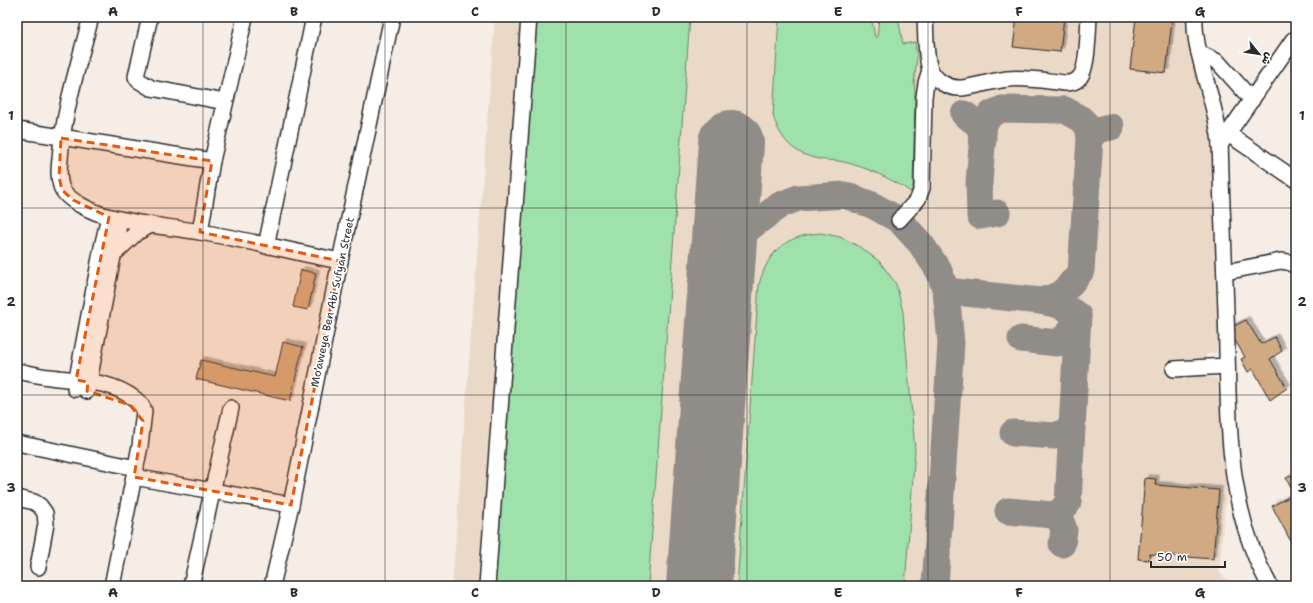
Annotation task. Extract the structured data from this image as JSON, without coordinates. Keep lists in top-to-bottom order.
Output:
{
  "streets": {
    "street": ["Mo'aweya Ben Abi Sufyan Street"]
  },
  "scale_bar": "50 m",
  "north": "bottom right",
  "grid": {
    "columns": [
      "A",
      "B",
      "C",
      "D",
      "E",
      "F",
      "G"
    ],
    "rows": ["1", "2", "3"]
  }
}
